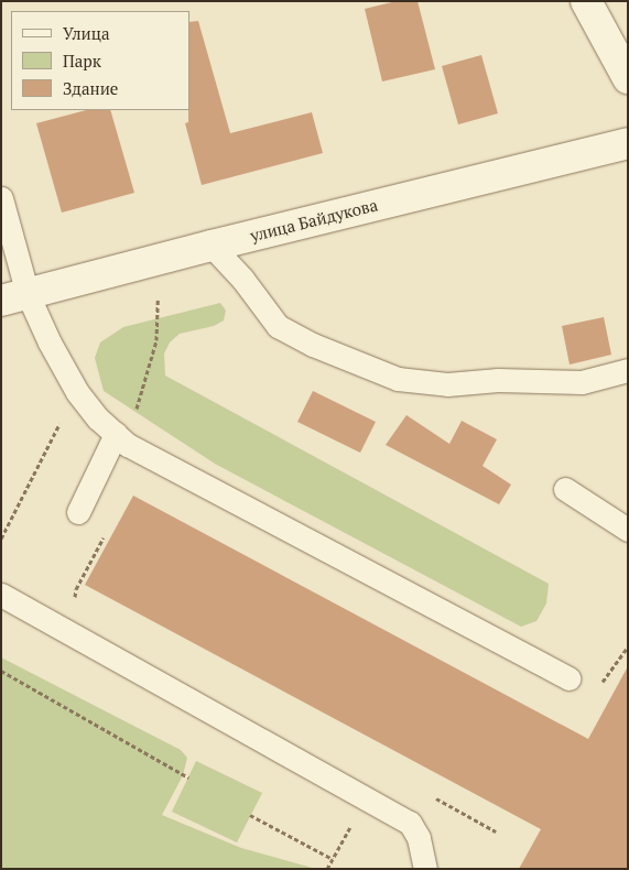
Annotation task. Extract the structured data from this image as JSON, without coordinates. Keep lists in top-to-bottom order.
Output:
{
  "streets": {
    "street": ["улица Байдукова"]
  },
  "legend": ["Улица", "Парк", "Здание"]
}
